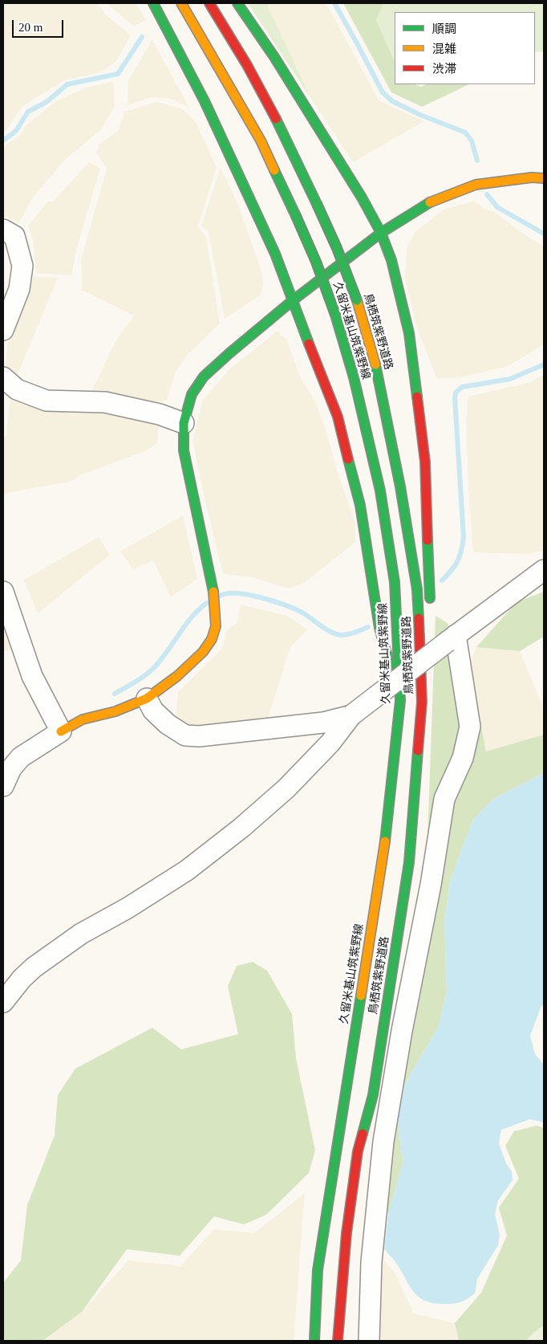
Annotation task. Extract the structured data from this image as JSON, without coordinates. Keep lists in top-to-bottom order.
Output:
{
  "streets": {
    "main road": ["久留米基山筑紫野線", "鳥栖筑紫野道路"]
  },
  "legend": ["順調", "混雑", "渋滞"],
  "scale_bar": "20 m"
}
